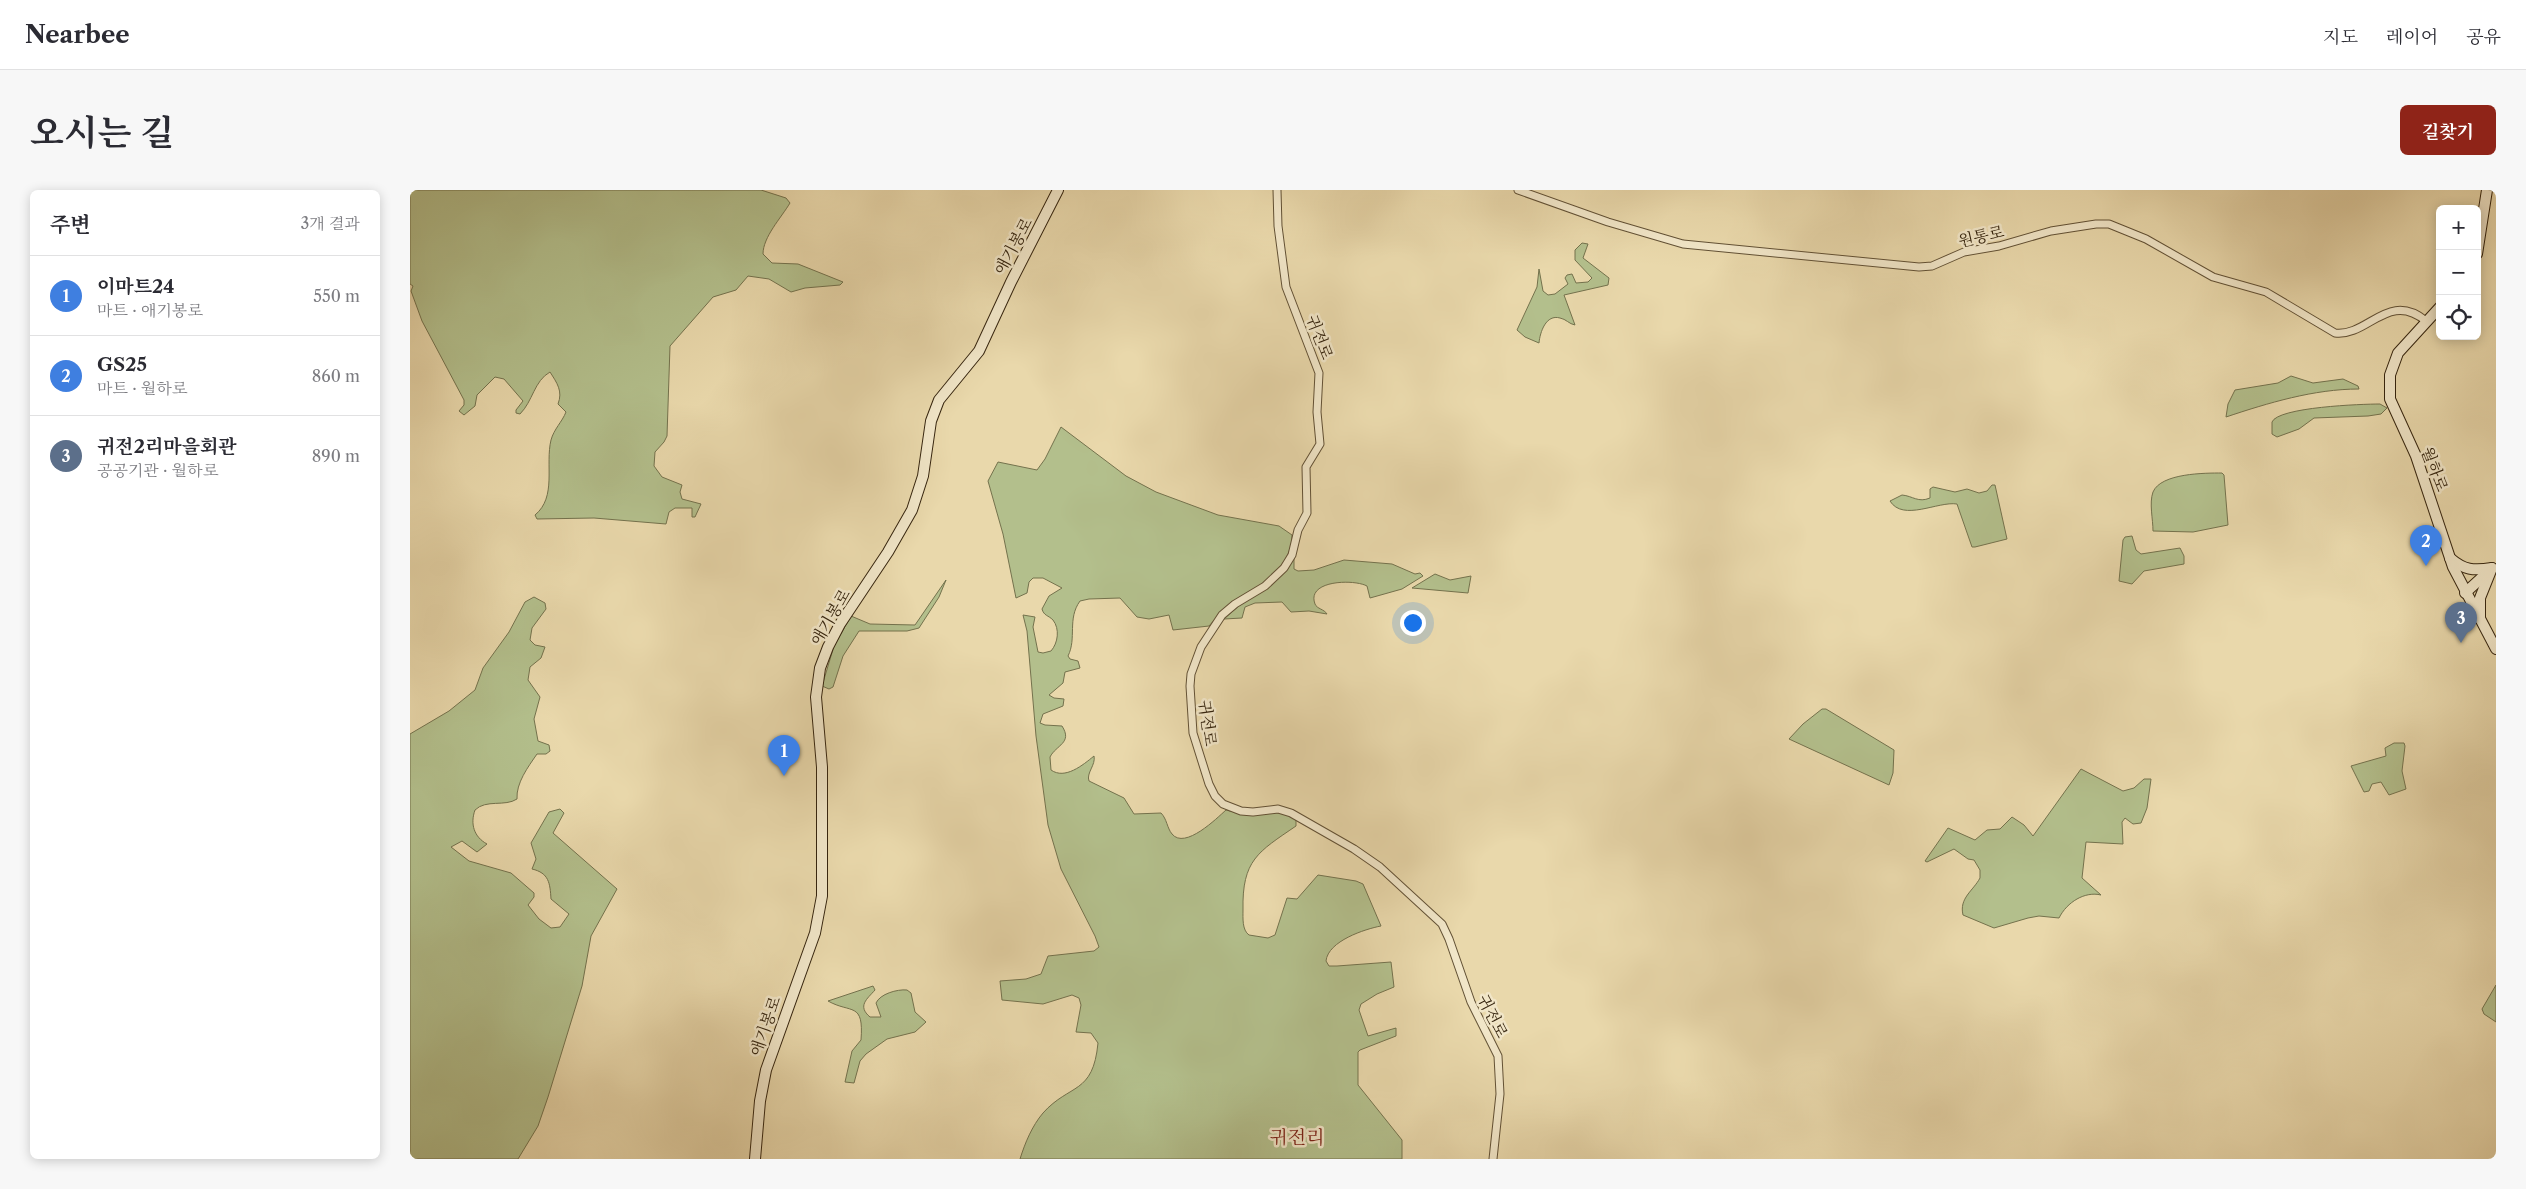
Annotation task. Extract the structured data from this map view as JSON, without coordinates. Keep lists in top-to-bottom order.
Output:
{
  "streets": {
    "main road": ["애기봉로", "월하로"],
    "street": ["원통로", "귀전로"]
  },
  "crossings": [
    ["원통로", "월하로"]
  ],
  "districts": ["귀전리"],
  "page": {
    "header": "Nearbee",
    "nav": ["지도", "레이어", "공유"],
    "title": "오시는 길",
    "buttons": "길찾기",
    "heading": ["주변", "3개 결과"],
    "map_buttons": ["+", "−"],
    "list": [
      {
        "mark": "1",
        "name": "이마트24",
        "note": "마트 · 애기봉로",
        "value": "550 m"
      },
      {
        "mark": "2",
        "name": "GS25",
        "note": "마트 · 월하로",
        "value": "860 m"
      },
      {
        "mark": "3",
        "name": "귀전2리마을회관",
        "note": "공공기관 · 월하로",
        "value": "890 m"
      }
    ],
    "pins": ["2", "3", "1"]
  }
}
